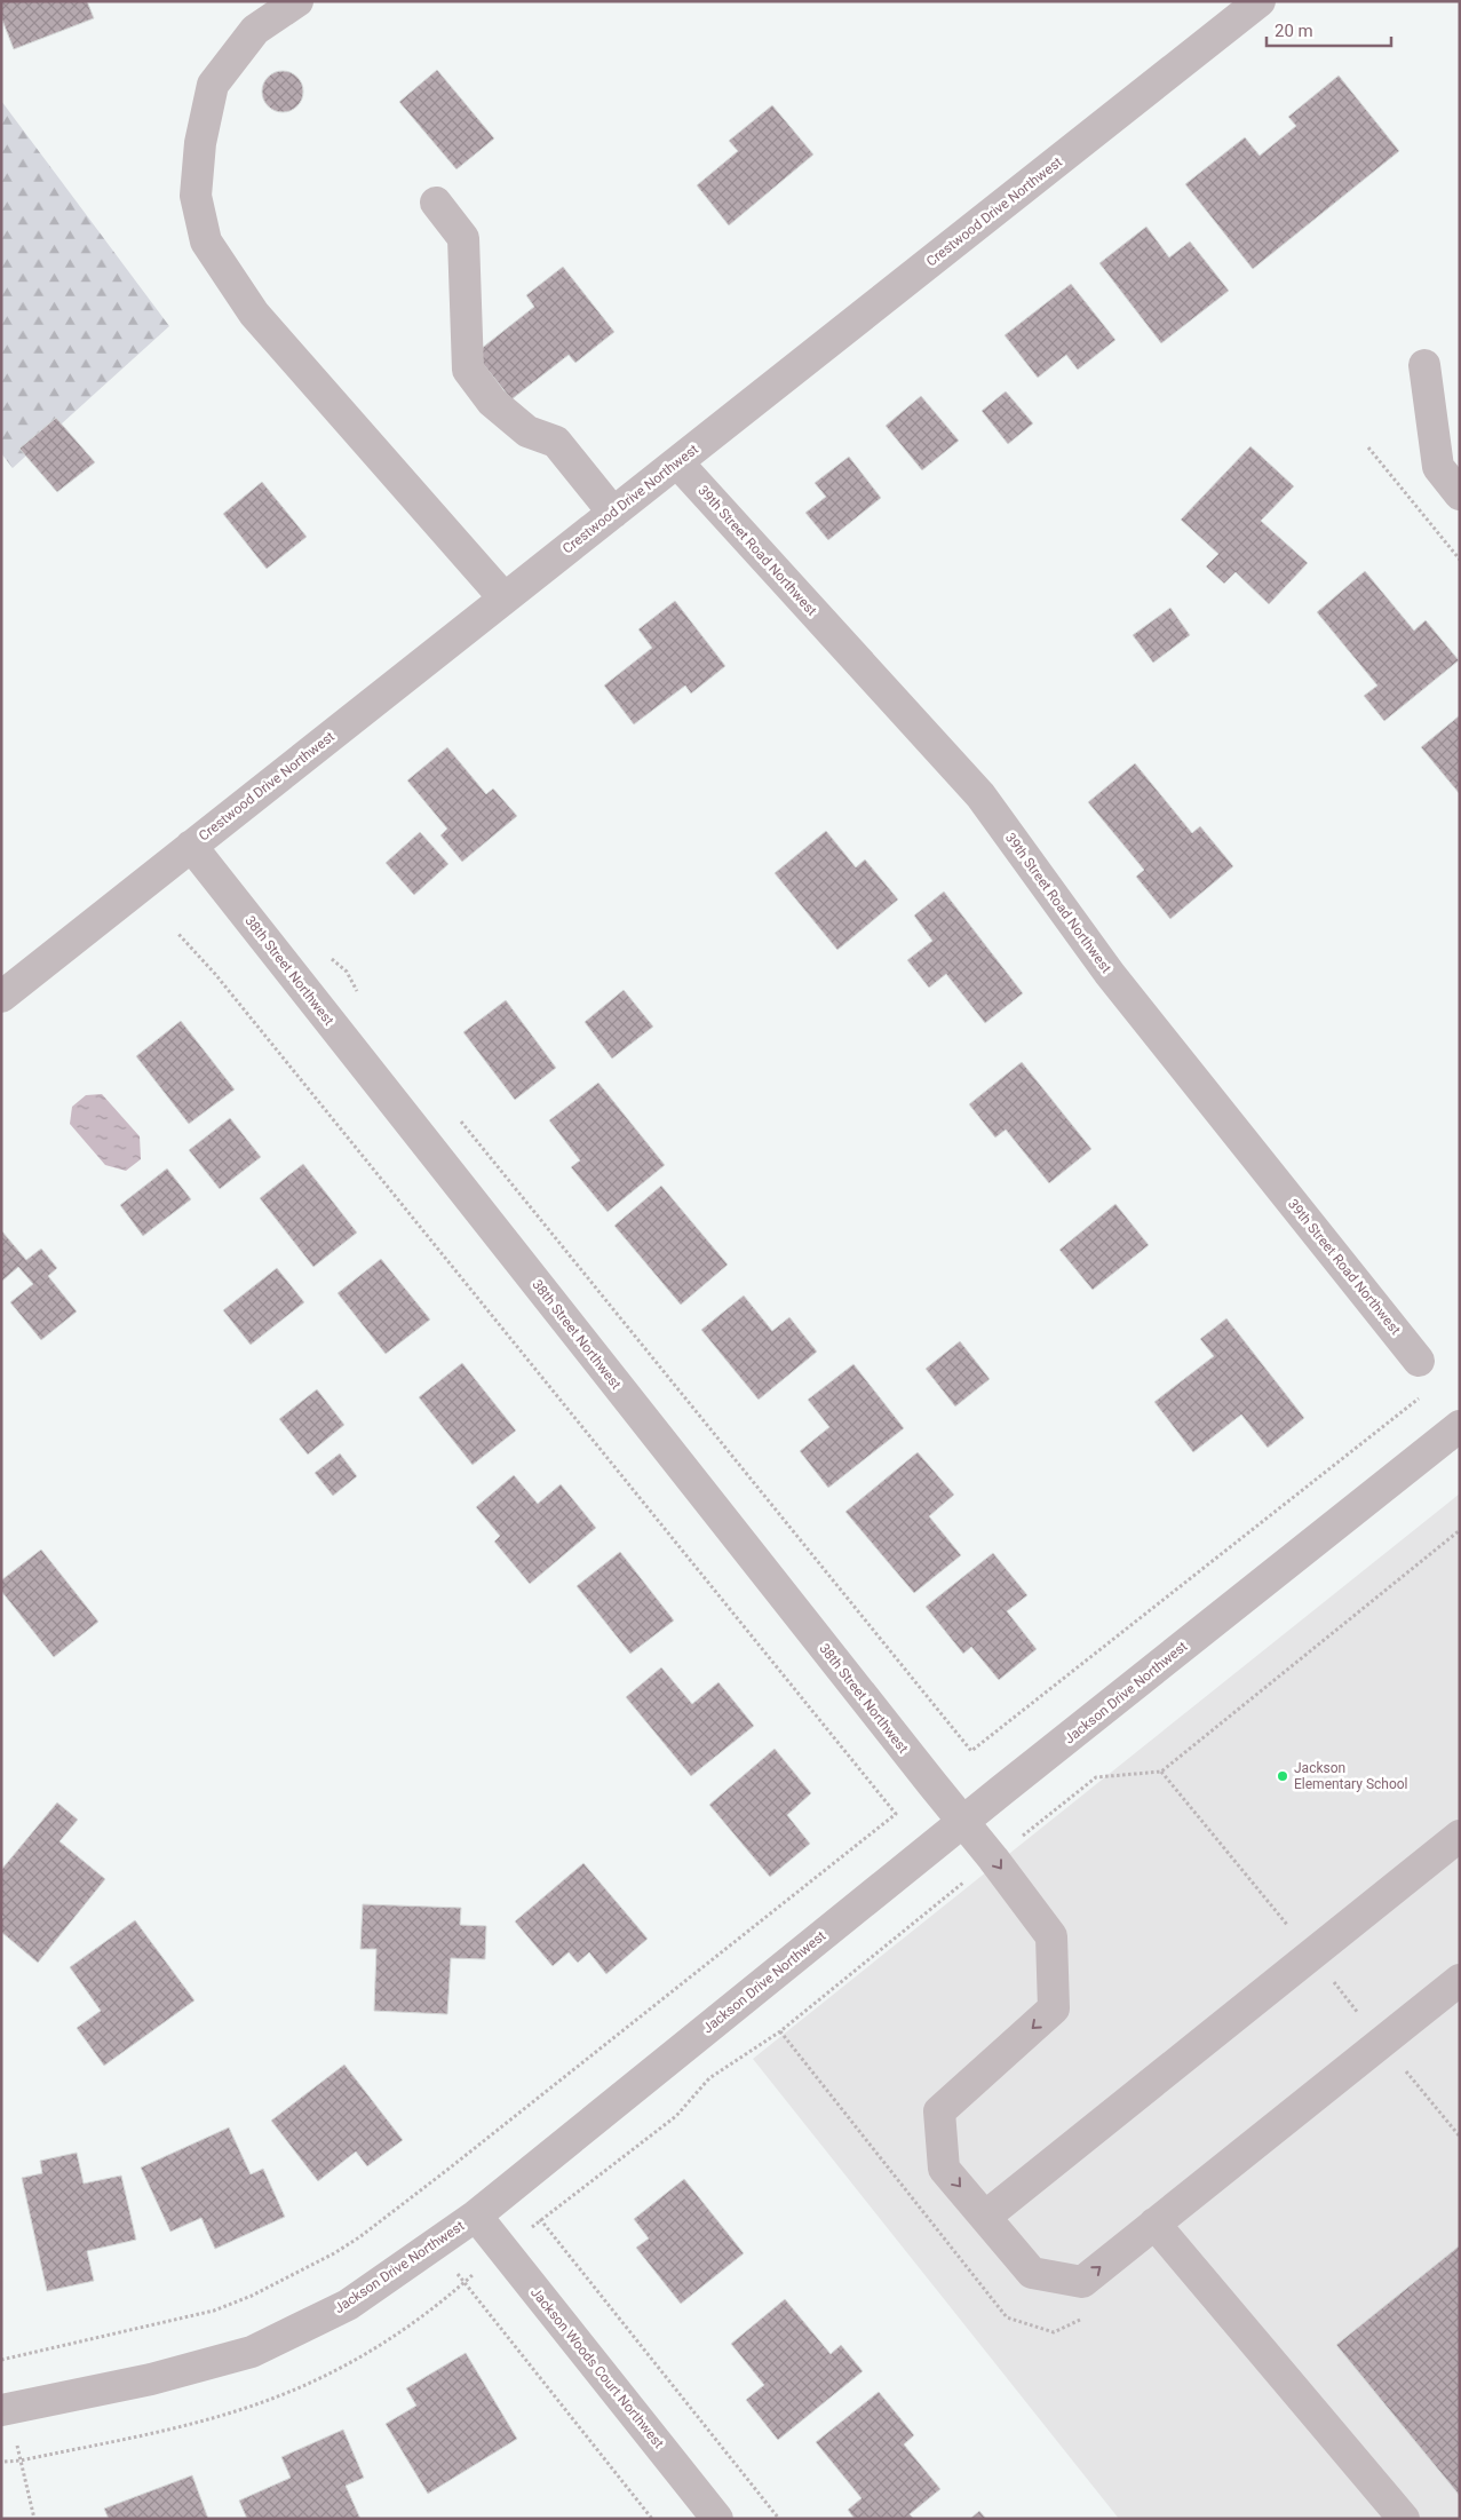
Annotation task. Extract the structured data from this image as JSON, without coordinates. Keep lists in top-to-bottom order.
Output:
{
  "streets": {
    "street": [
      "Crestwood Drive Northwest",
      "39th Street Road Northwest",
      "38th Street Northwest",
      "Jackson Drive Northwest",
      "Jackson Woods Court Northwest"
    ]
  },
  "crossings": [
    ["Crestwood Drive Northwest", "39th Street Road Northwest"],
    ["Crestwood Drive Northwest", "38th Street Northwest"],
    ["38th Street Northwest", "Jackson Drive Northwest"],
    ["Jackson Drive Northwest", "Jackson Woods Court Northwest"]
  ],
  "places": ["Jackson Elementary School"],
  "scale_bar": "20 m"
}
